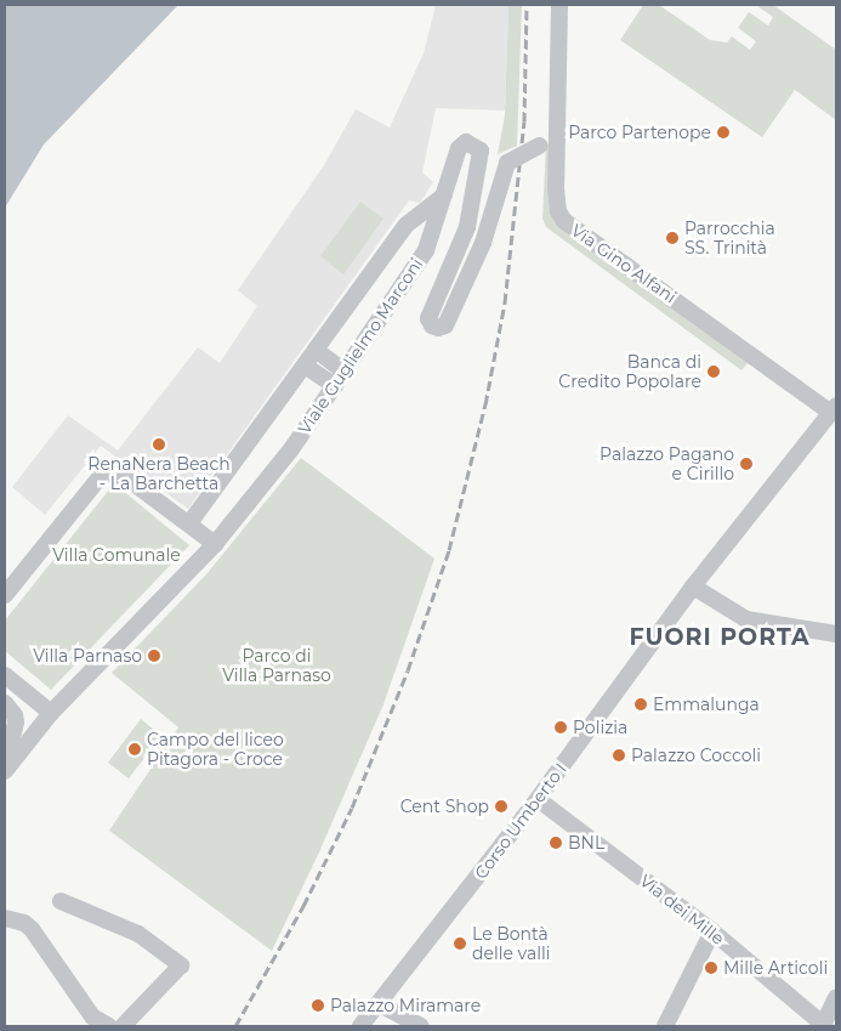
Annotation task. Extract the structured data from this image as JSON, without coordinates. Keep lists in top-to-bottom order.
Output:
{
  "streets": {
    "street": [
      "Via Gino Alfani",
      "Viale Guglielmo Marconi",
      "Corso Umberto I",
      "Via dei Mille"
    ]
  },
  "crossings": [
    ["Via Gino Alfani", "Corso Umberto I"],
    ["Corso Umberto I", "Via dei Mille"]
  ],
  "districts": ["FUORI PORTA"],
  "parks": ["Villa Comunale", "Parco di Villa Parnaso"],
  "places": [
    "Parco Partenope",
    "Parrocchia SS. Trinità",
    "Banca di Credito Popolare",
    "RenaNera Beach - La Barchetta",
    "Palazzo Pagano e Cirillo",
    "Villa Parnaso",
    "Emmalunga",
    "Polizia",
    "Campo del liceo Pitagora - Croce",
    "Palazzo Coccoli",
    "Cent Shop",
    "BNL",
    "Le Bontà delle valli",
    "Mille Articoli",
    "Palazzo Miramare"
  ]
}
